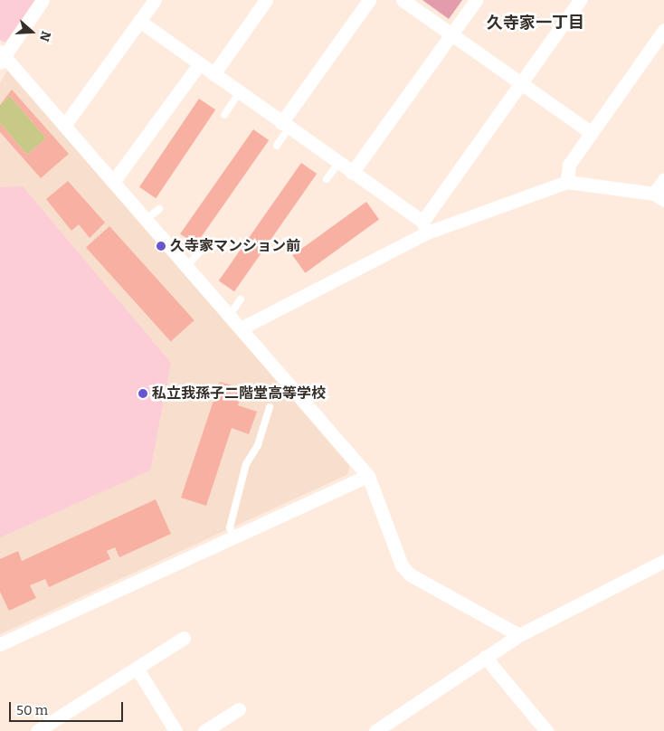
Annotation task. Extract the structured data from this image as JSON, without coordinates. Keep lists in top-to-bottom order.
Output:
{
  "districts": ["久寺家一丁目"],
  "places": ["久寺家マンション前", "私立我孫子二階堂高等学校"],
  "scale_bar": "50 m",
  "north": "right"
}
